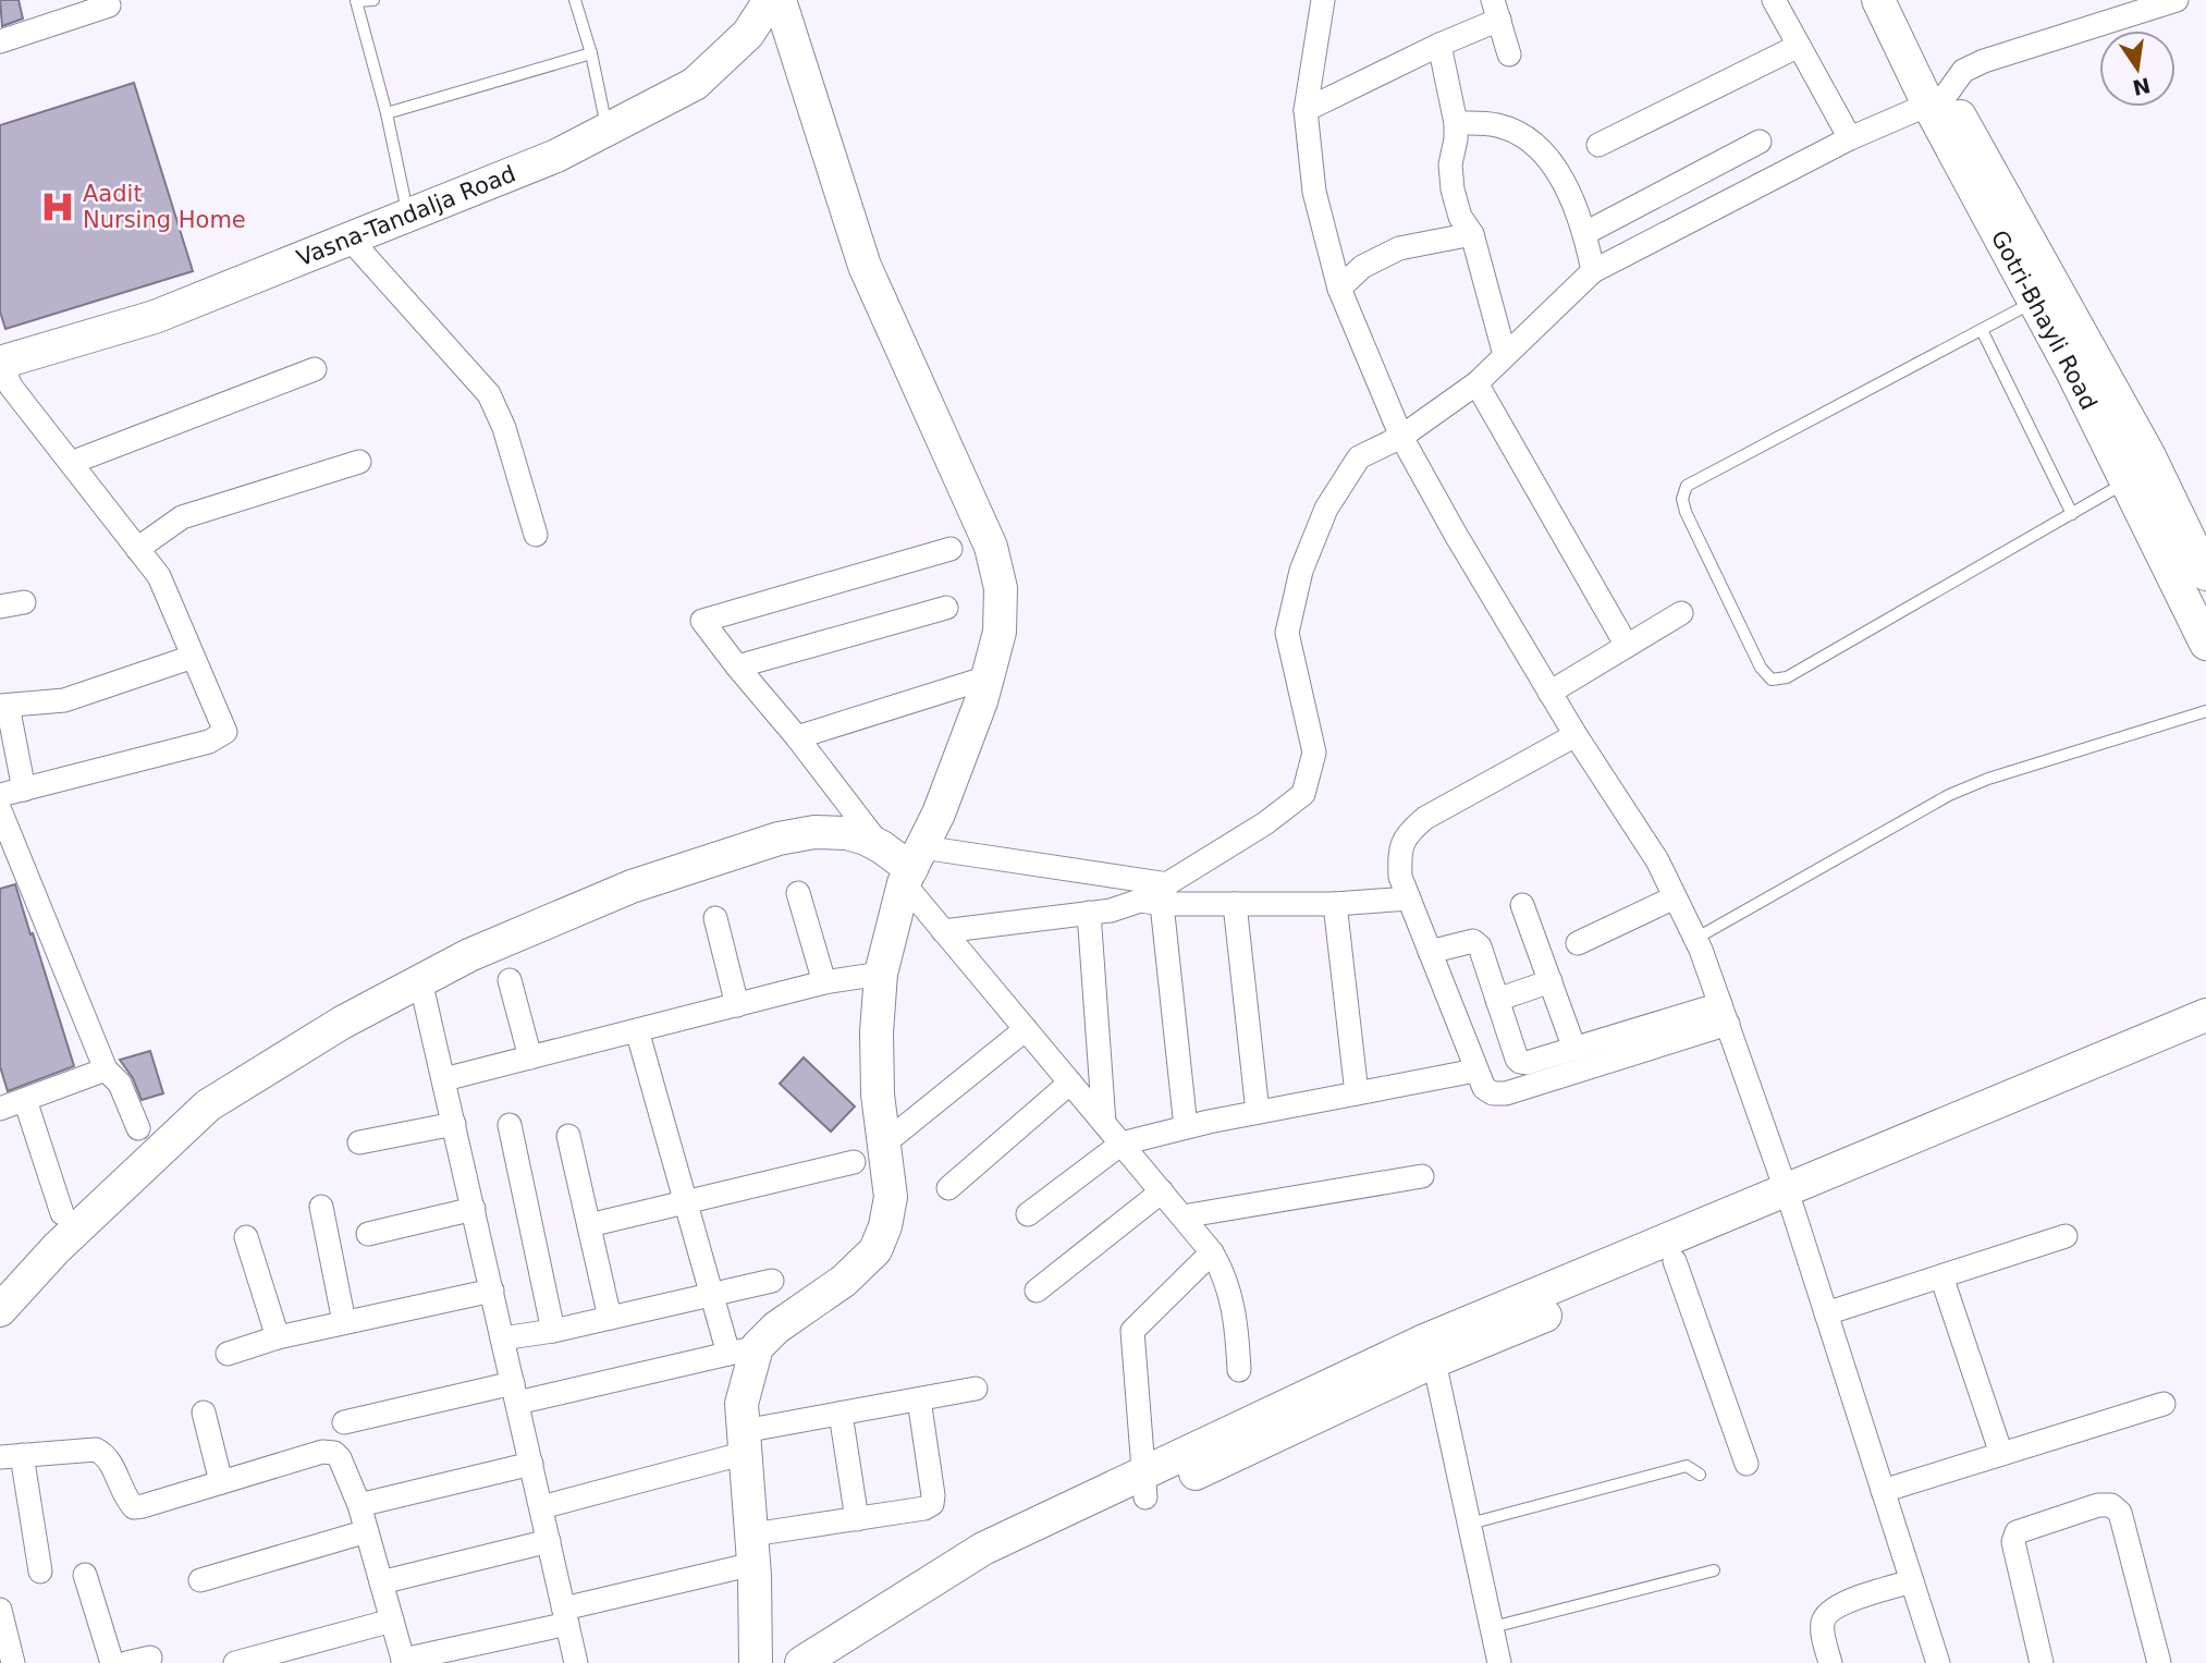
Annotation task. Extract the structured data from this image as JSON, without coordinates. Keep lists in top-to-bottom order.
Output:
{
  "streets": {
    "street": ["Vasna-Tandalja Road", "Gotri-Bhayli Road"]
  },
  "places": {
    "hospital": ["Aadit Nursing Home"]
  },
  "north": "bottom"
}
